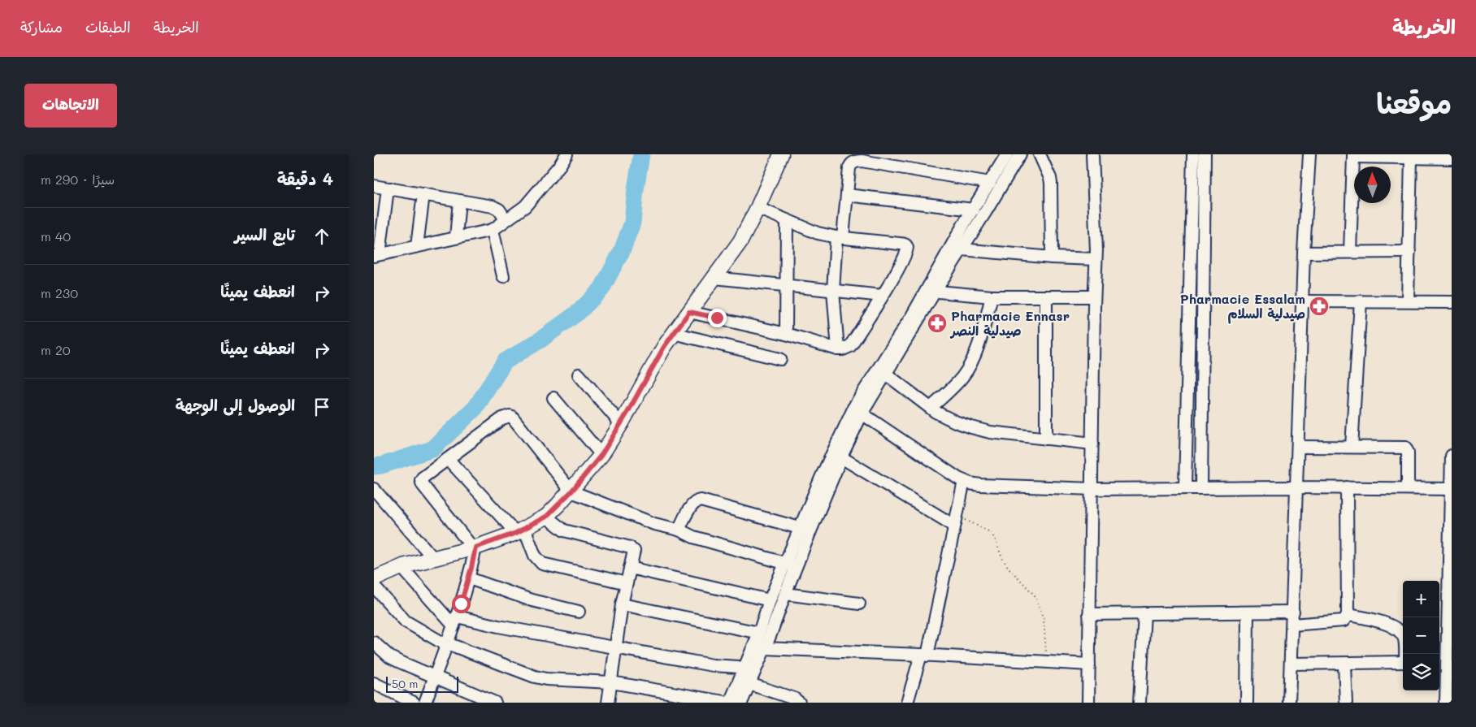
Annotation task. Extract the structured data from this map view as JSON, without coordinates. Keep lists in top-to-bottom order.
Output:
{
  "places": {
    "pharmacy": ["Pharmacie Essalam صيدلية السلام", "Pharmacie Ennasr صيدلية النصر"]
  },
  "scale_bar": "50 m",
  "north": "top",
  "page": {
    "header": "الخريطة",
    "nav": ["الخريطة", "الطبقات", "مشاركة"],
    "title": "موقعنا",
    "buttons": "الاتجاهات",
    "heading": ["4 دقيقة", "سيرًا · 290 m"],
    "list": [
      ["تابع السير", "40 m"],
      ["انعطف يمينًا", "230 m"],
      ["انعطف يمينًا", "20 m"],
      "الوصول إلى الوجهة"
    ],
    "map_buttons": ["+", "−"],
    "scale": "50 m"
  }
}
